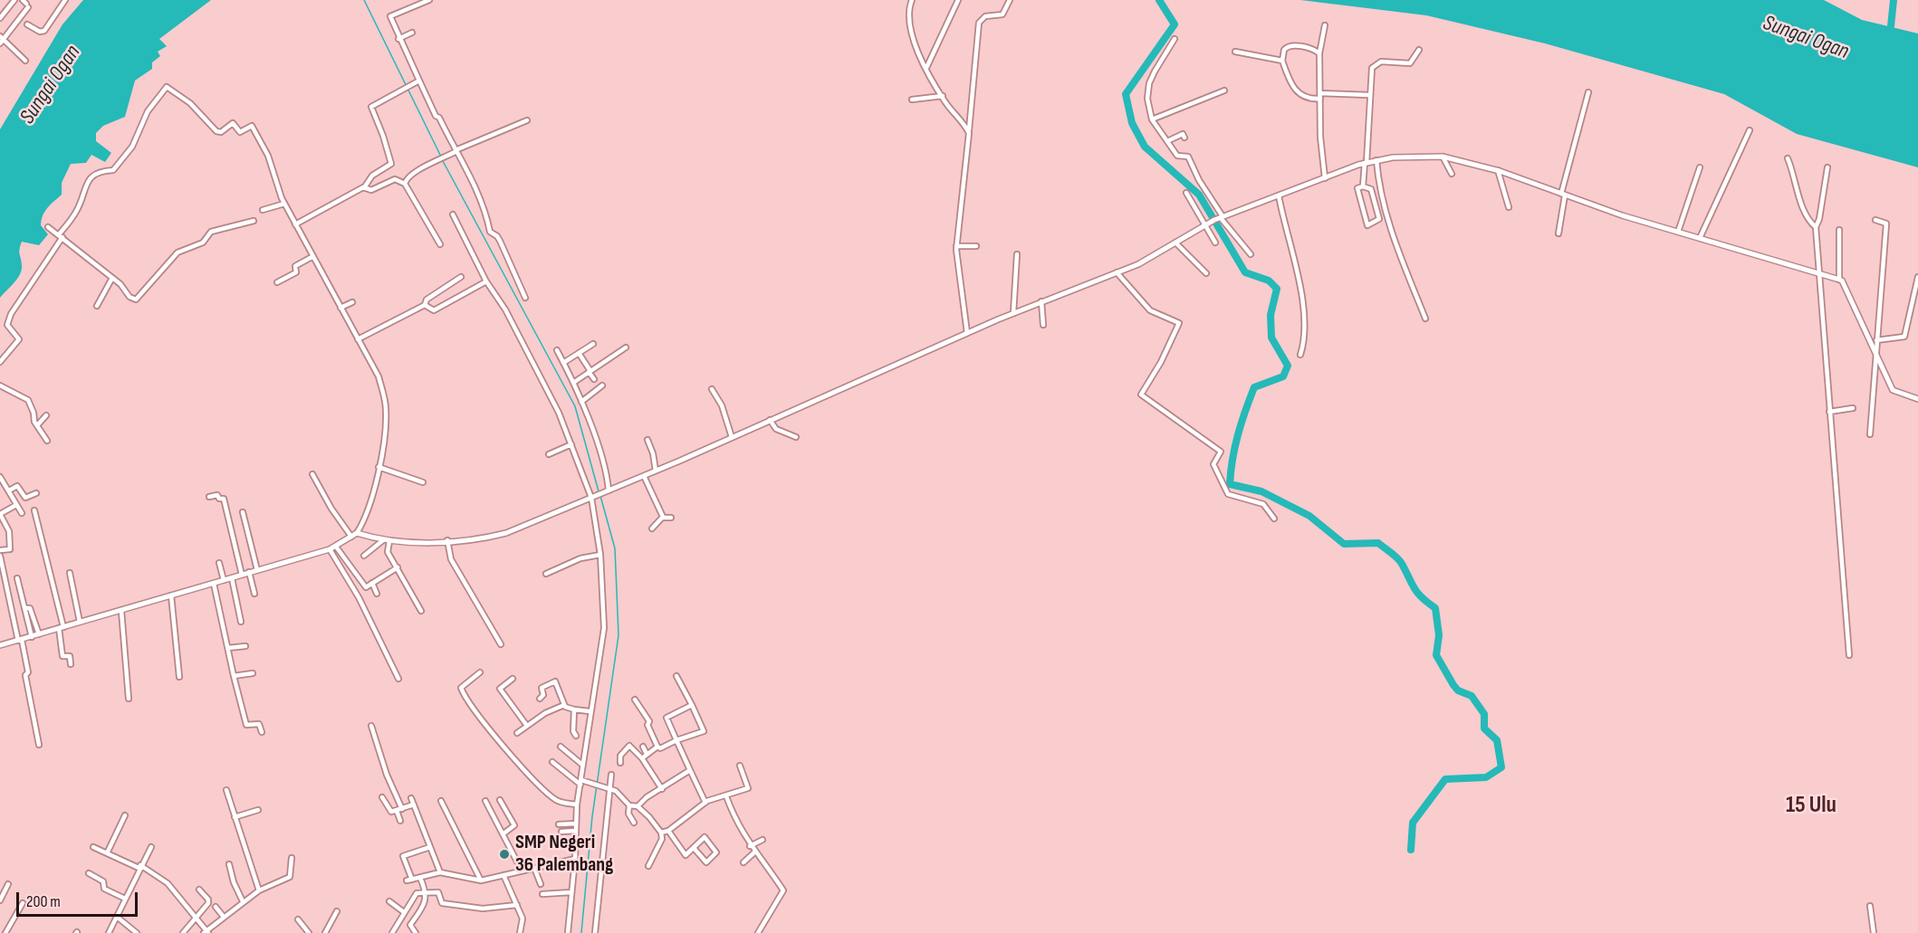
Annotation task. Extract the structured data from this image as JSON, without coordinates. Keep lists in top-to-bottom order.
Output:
{
  "districts": ["15 Ulu"],
  "water": ["Sungai Ogan"],
  "places": ["SMP Negeri 36 Palembang"],
  "scale_bar": "200 m"
}
